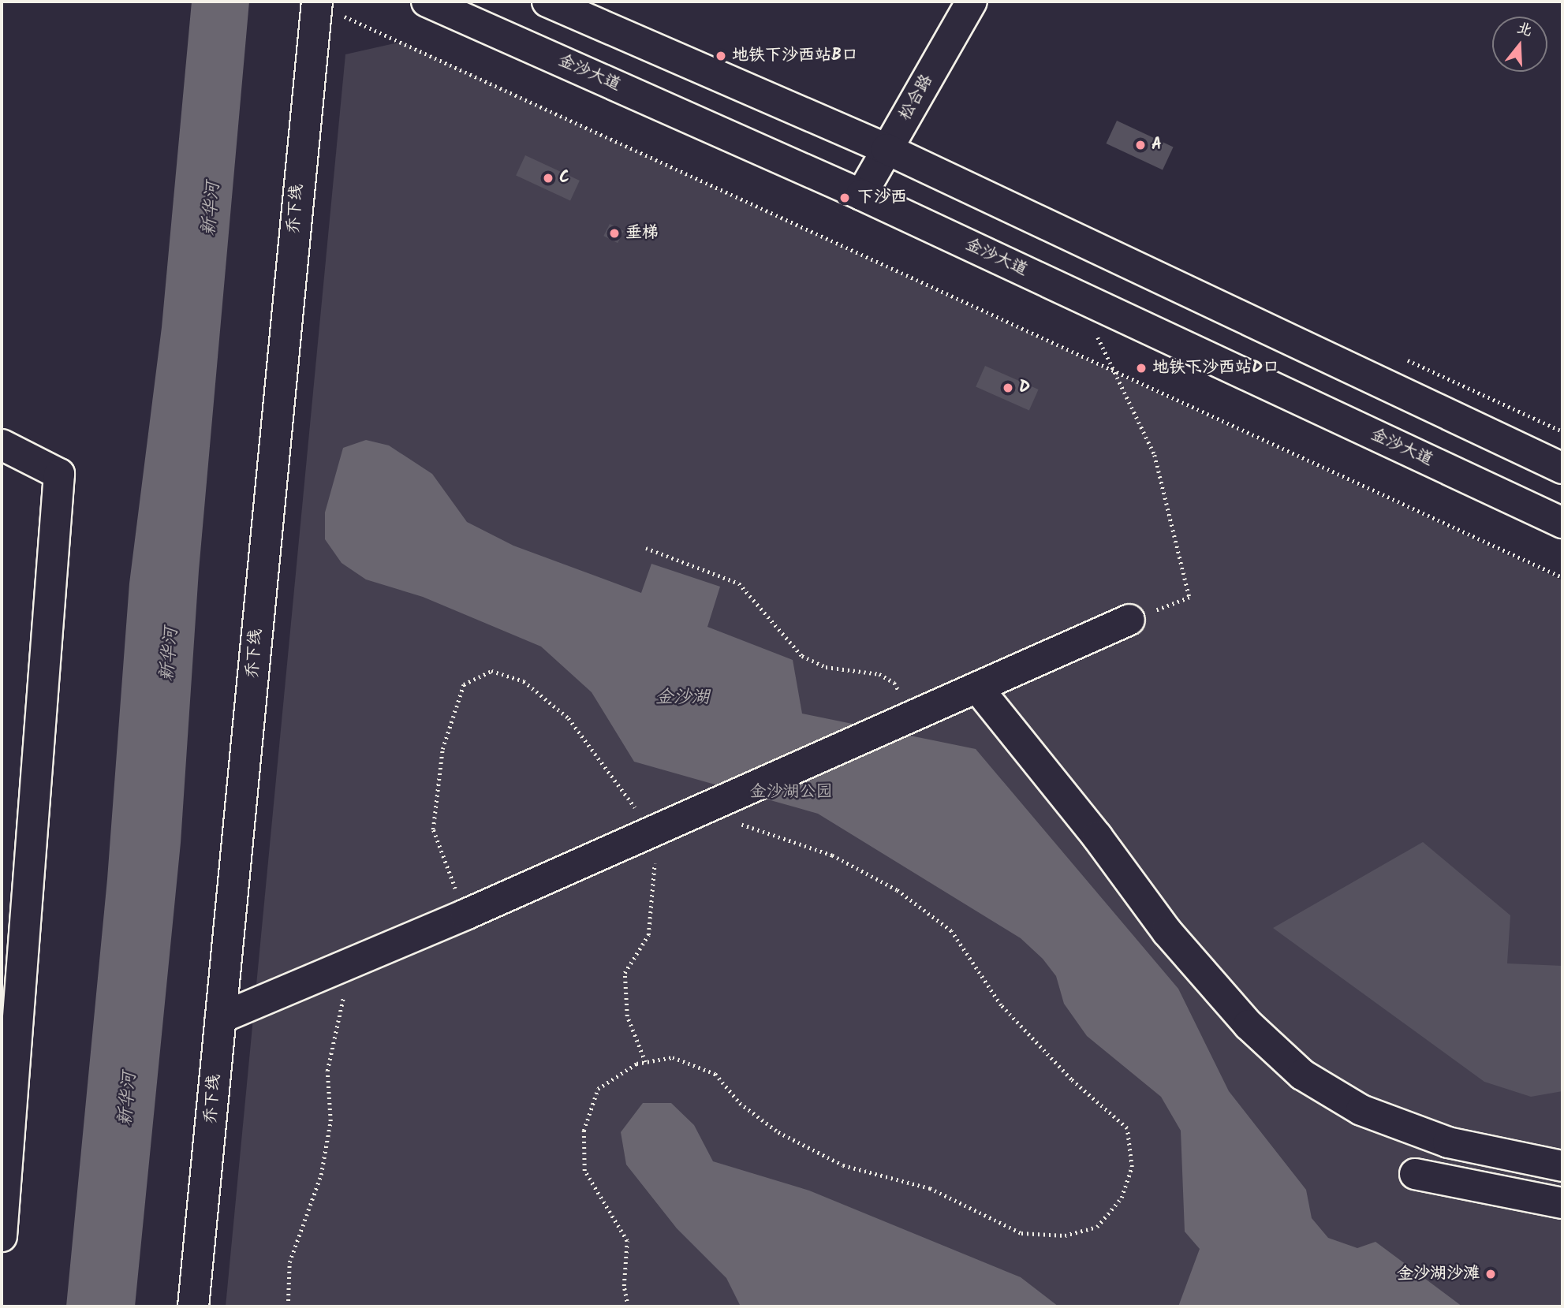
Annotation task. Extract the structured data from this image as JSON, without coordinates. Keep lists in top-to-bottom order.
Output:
{
  "streets": {
    "main road": ["金沙大道", "松合路", "乔下线"]
  },
  "crossings": [
    ["金沙大道", "松合路"]
  ],
  "water": ["新华河", "金沙湖"],
  "parks": ["金沙湖公园"],
  "places": [
    "地铁下沙西站B口",
    "A",
    "C",
    "下沙西",
    "垂梯",
    "地铁下沙西站D口",
    "D",
    "金沙湖沙滩"
  ],
  "north": "top"
}
